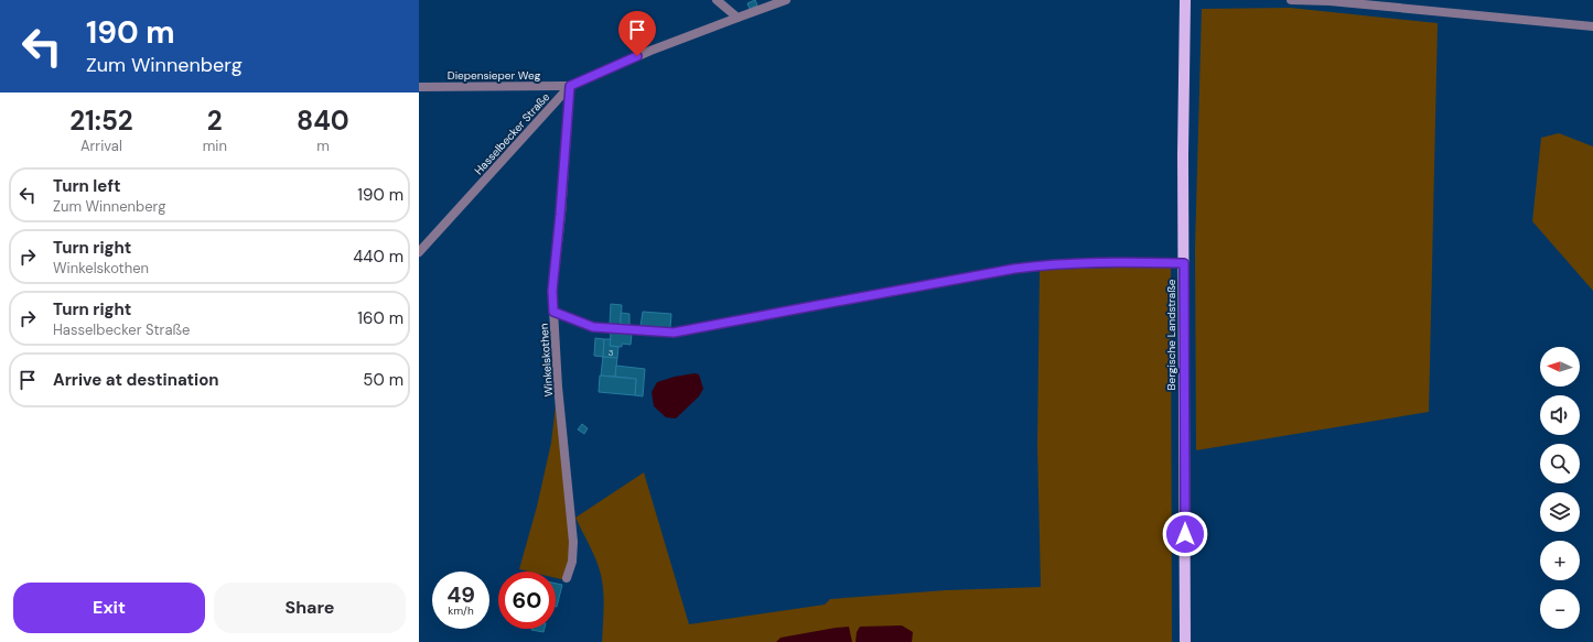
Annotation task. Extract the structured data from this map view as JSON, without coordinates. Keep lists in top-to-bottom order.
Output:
{
  "streets": {
    "main road": ["Bergische Landstraße"],
    "street": ["Diepensieper Weg", "Hasselbecker Straße", "Winkelskothen"]
  },
  "crossings": [
    ["Diepensieper Weg", "Hasselbecker Straße"],
    ["Diepensieper Weg", "Winkelskothen"],
    ["Hasselbecker Straße", "Winkelskothen"]
  ],
  "house_numbers": ["3"],
  "north": "left",
  "page": {
    "turn": ["190 m", "Zum Winnenberg"],
    "eta": [
      "21:52",
      "Arrival",
      "2",
      "min",
      "840",
      "m"
    ],
    "list": [
      {
        "name": "Turn left",
        "note": "Zum Winnenberg",
        "value": "190 m"
      },
      {
        "name": "Turn right",
        "note": "Winkelskothen",
        "value": "440 m"
      },
      {
        "name": "Turn right",
        "note": "Hasselbecker Straße",
        "value": "160 m"
      },
      {
        "name": "Arrive at destination",
        "value": "50 m"
      }
    ],
    "map_buttons": ["+", "−"],
    "speed": "49 km/h",
    "limit": "60",
    "buttons": ["Exit", "Share"]
  }
}
